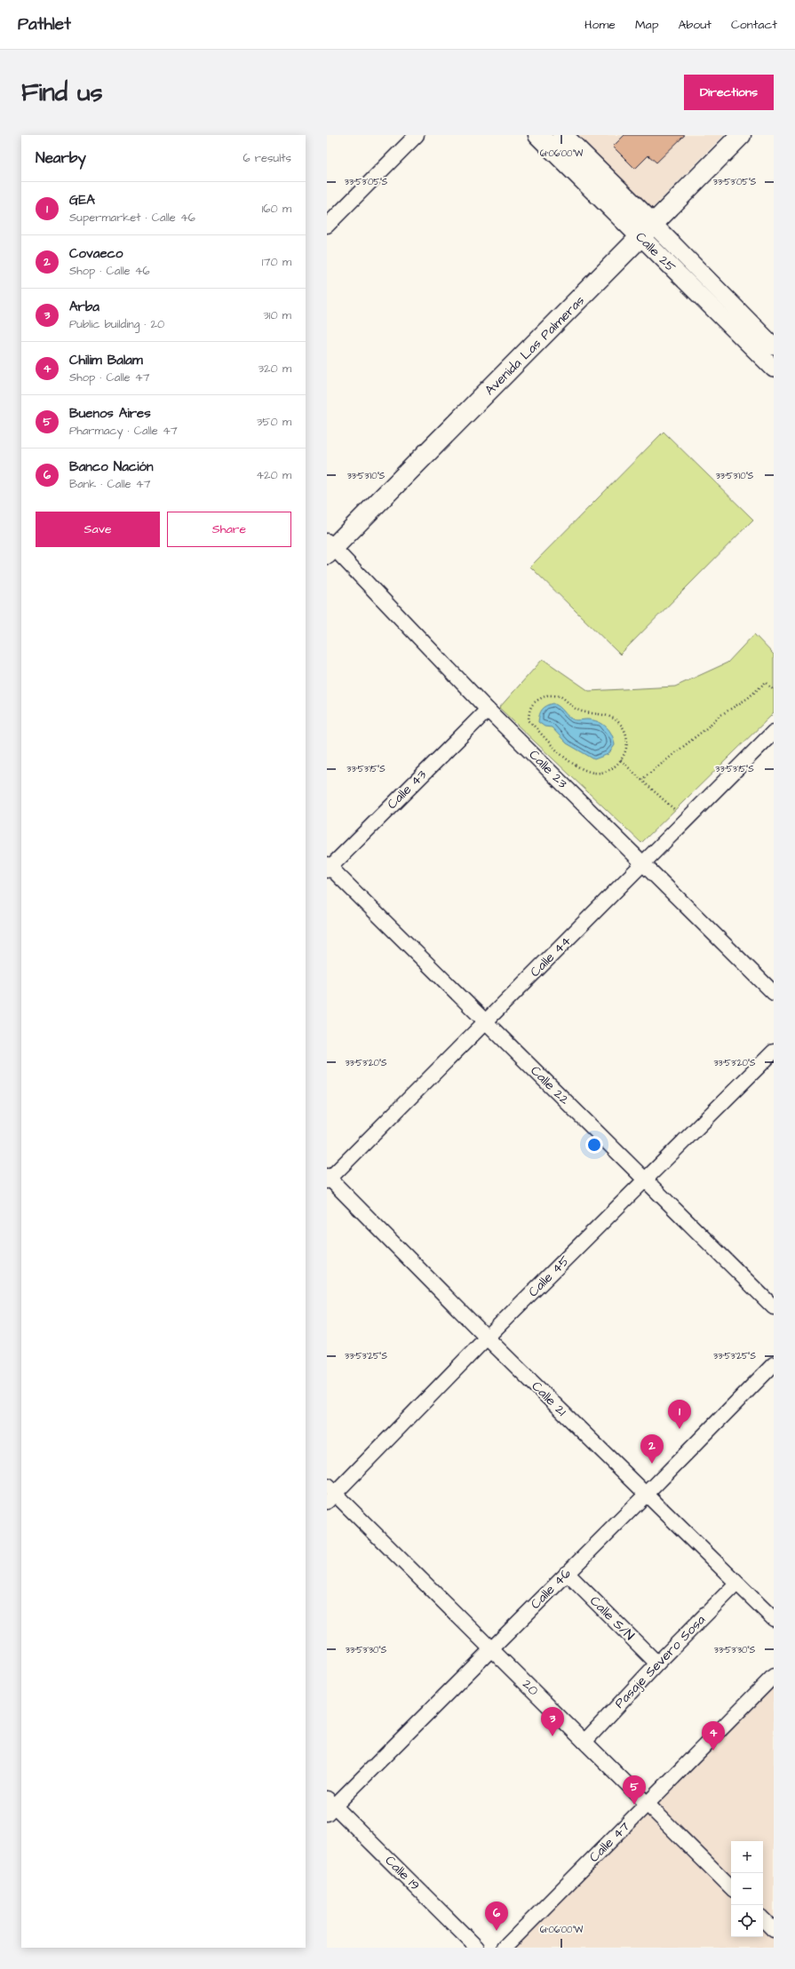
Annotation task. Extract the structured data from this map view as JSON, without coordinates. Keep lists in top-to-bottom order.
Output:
{
  "streets": {
    "main road": ["Calle 25", "Avenida Las Palmeras"],
    "street": [
      "Calle 23",
      "Calle 43",
      "Calle 44",
      "Calle 22",
      "Calle 45",
      "Calle 21",
      "Calle 46",
      "Calle S/N",
      "Pasaje Severo Sosa",
      "20",
      "Calle 47",
      "Calle 19"
    ]
  },
  "crossings": [
    ["Calle 25", "Avenida Las Palmeras"],
    ["Avenida Las Palmeras", "Calle 23"],
    ["Calle 23", "Calle 43"],
    ["Calle 23", "Calle 44"],
    ["Calle 43", "Calle 22"],
    ["Calle 44", "Calle 22"],
    ["Calle 44", "Calle 21"],
    ["Calle 22", "Calle 45"],
    ["Calle 45", "Calle 21"],
    ["Calle 45", "20"],
    ["Calle 21", "Calle 46"],
    ["Calle 21", "Pasaje Severo Sosa"],
    ["Calle 46", "Calle S/N"],
    ["Calle 46", "20"],
    ["Calle 46", "Calle 19"],
    ["Calle S/N", "Pasaje Severo Sosa"],
    ["Pasaje Severo Sosa", "20"],
    ["20", "Calle 47"]
  ],
  "page": {
    "header": "Pathlet",
    "nav": [
      "Home",
      "Map",
      "About",
      "Contact"
    ],
    "buttons": [
      "Directions",
      ["Save", "Share"]
    ],
    "title": "Find us",
    "heading": ["Nearby", "6 results"],
    "list": [
      {
        "mark": "1",
        "name": "GEA",
        "note": "Supermarket · Calle 46",
        "value": "160 m"
      },
      {
        "mark": "2",
        "name": "Covaeco",
        "note": "Shop · Calle 46",
        "value": "170 m"
      },
      {
        "mark": "3",
        "name": "Arba",
        "note": "Public building · 20",
        "value": "310 m"
      },
      {
        "mark": "4",
        "name": "Chilim Balam",
        "note": "Shop · Calle 47",
        "value": "320 m"
      },
      {
        "mark": "5",
        "name": "Buenos Aires",
        "note": "Pharmacy · Calle 47",
        "value": "350 m"
      },
      {
        "mark": "6",
        "name": "Banco Nación",
        "note": "Bank · Calle 47",
        "value": "420 m"
      }
    ],
    "pins": [
      "1",
      "2",
      "3",
      "4",
      "5",
      "6"
    ],
    "map_buttons": ["+", "−"]
  },
  "coordinates": [
    "61°06'00\"W",
    "33°53'05\"S",
    "33°53'10\"S",
    "33°53'15\"S",
    "33°53'20\"S",
    "33°53'25\"S",
    "33°53'30\"S"
  ]
}
